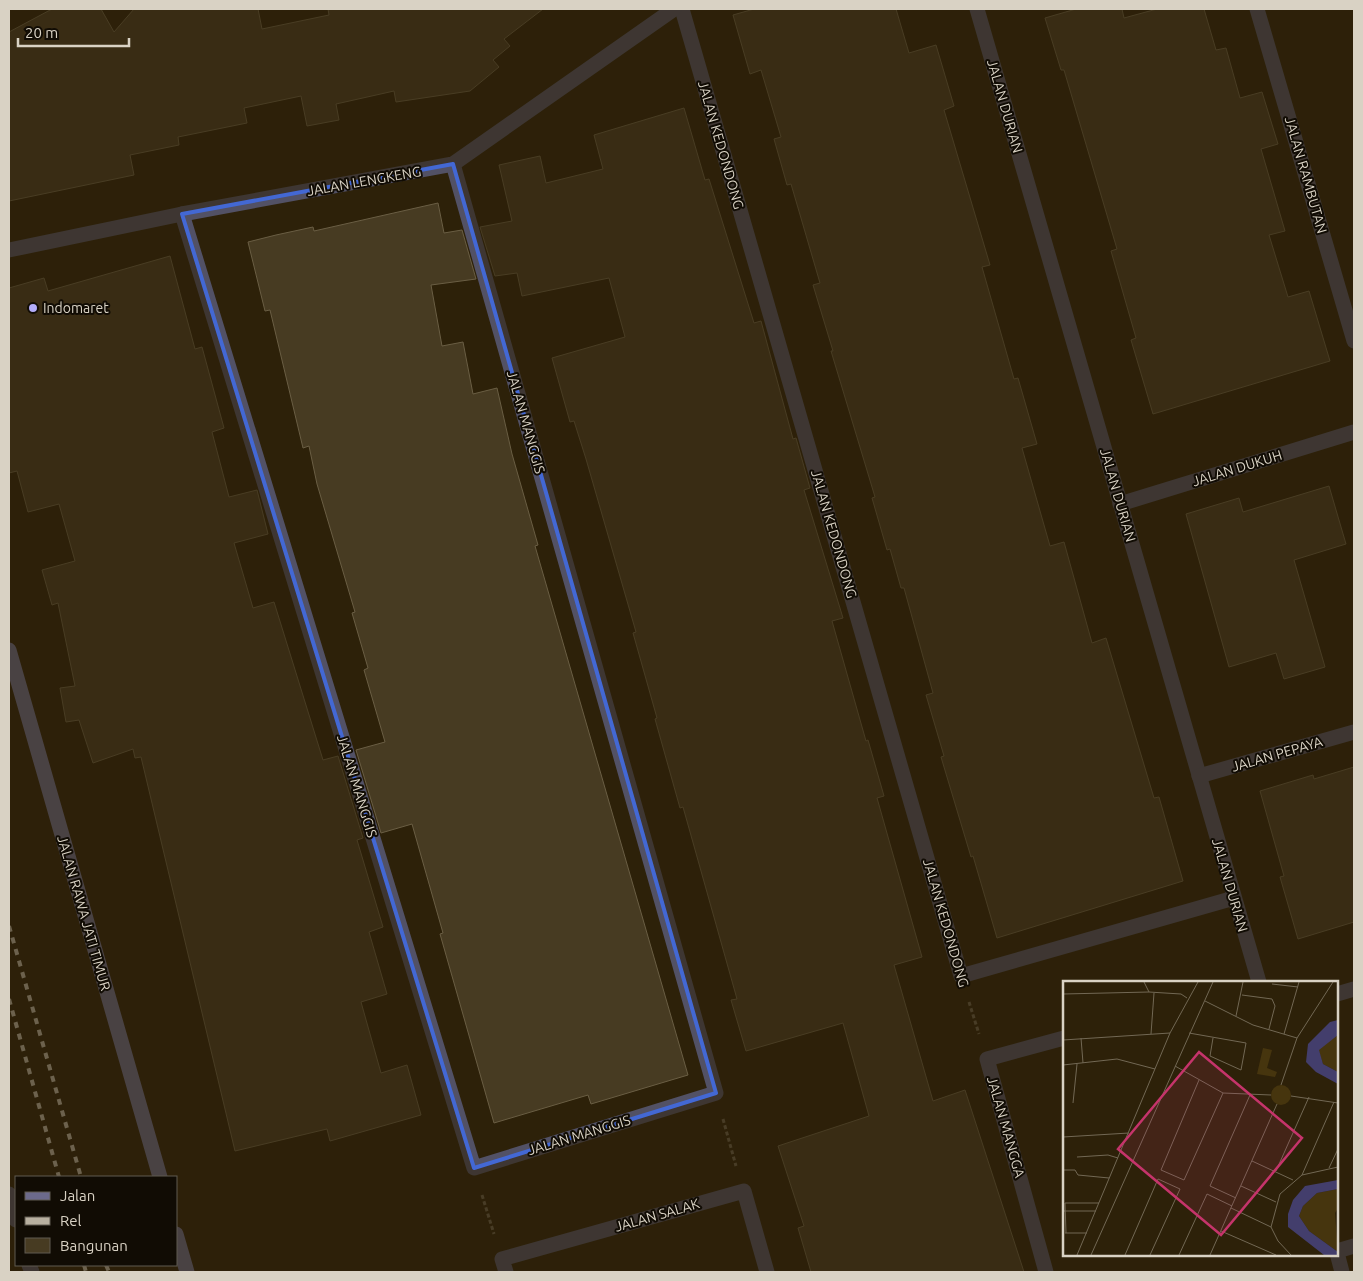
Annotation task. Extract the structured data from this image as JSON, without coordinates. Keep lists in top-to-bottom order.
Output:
{
  "streets": {
    "main road": ["JALAN RAWA JATI TIMUR"],
    "street": [
      "JALAN DURIAN",
      "JALAN KEDONDONG",
      "JALAN RAMBUTAN",
      "JALAN LENGKENG",
      "JALAN MANGGIS",
      "JALAN DUKUH",
      "JALAN PEPAYA",
      "JALAN MANGGA",
      "JALAN SALAK"
    ]
  },
  "crossings": [
    ["JALAN DURIAN", "JALAN DUKUH"],
    ["JALAN DURIAN", "JALAN PEPAYA"],
    ["JALAN KEDONDONG", "JALAN MANGGA"],
    ["JALAN LENGKENG", "JALAN MANGGIS"]
  ],
  "places": ["Indomaret"],
  "legend": ["Jalan", "Rel", "Bangunan"],
  "scale_bar": "20 m"
}
